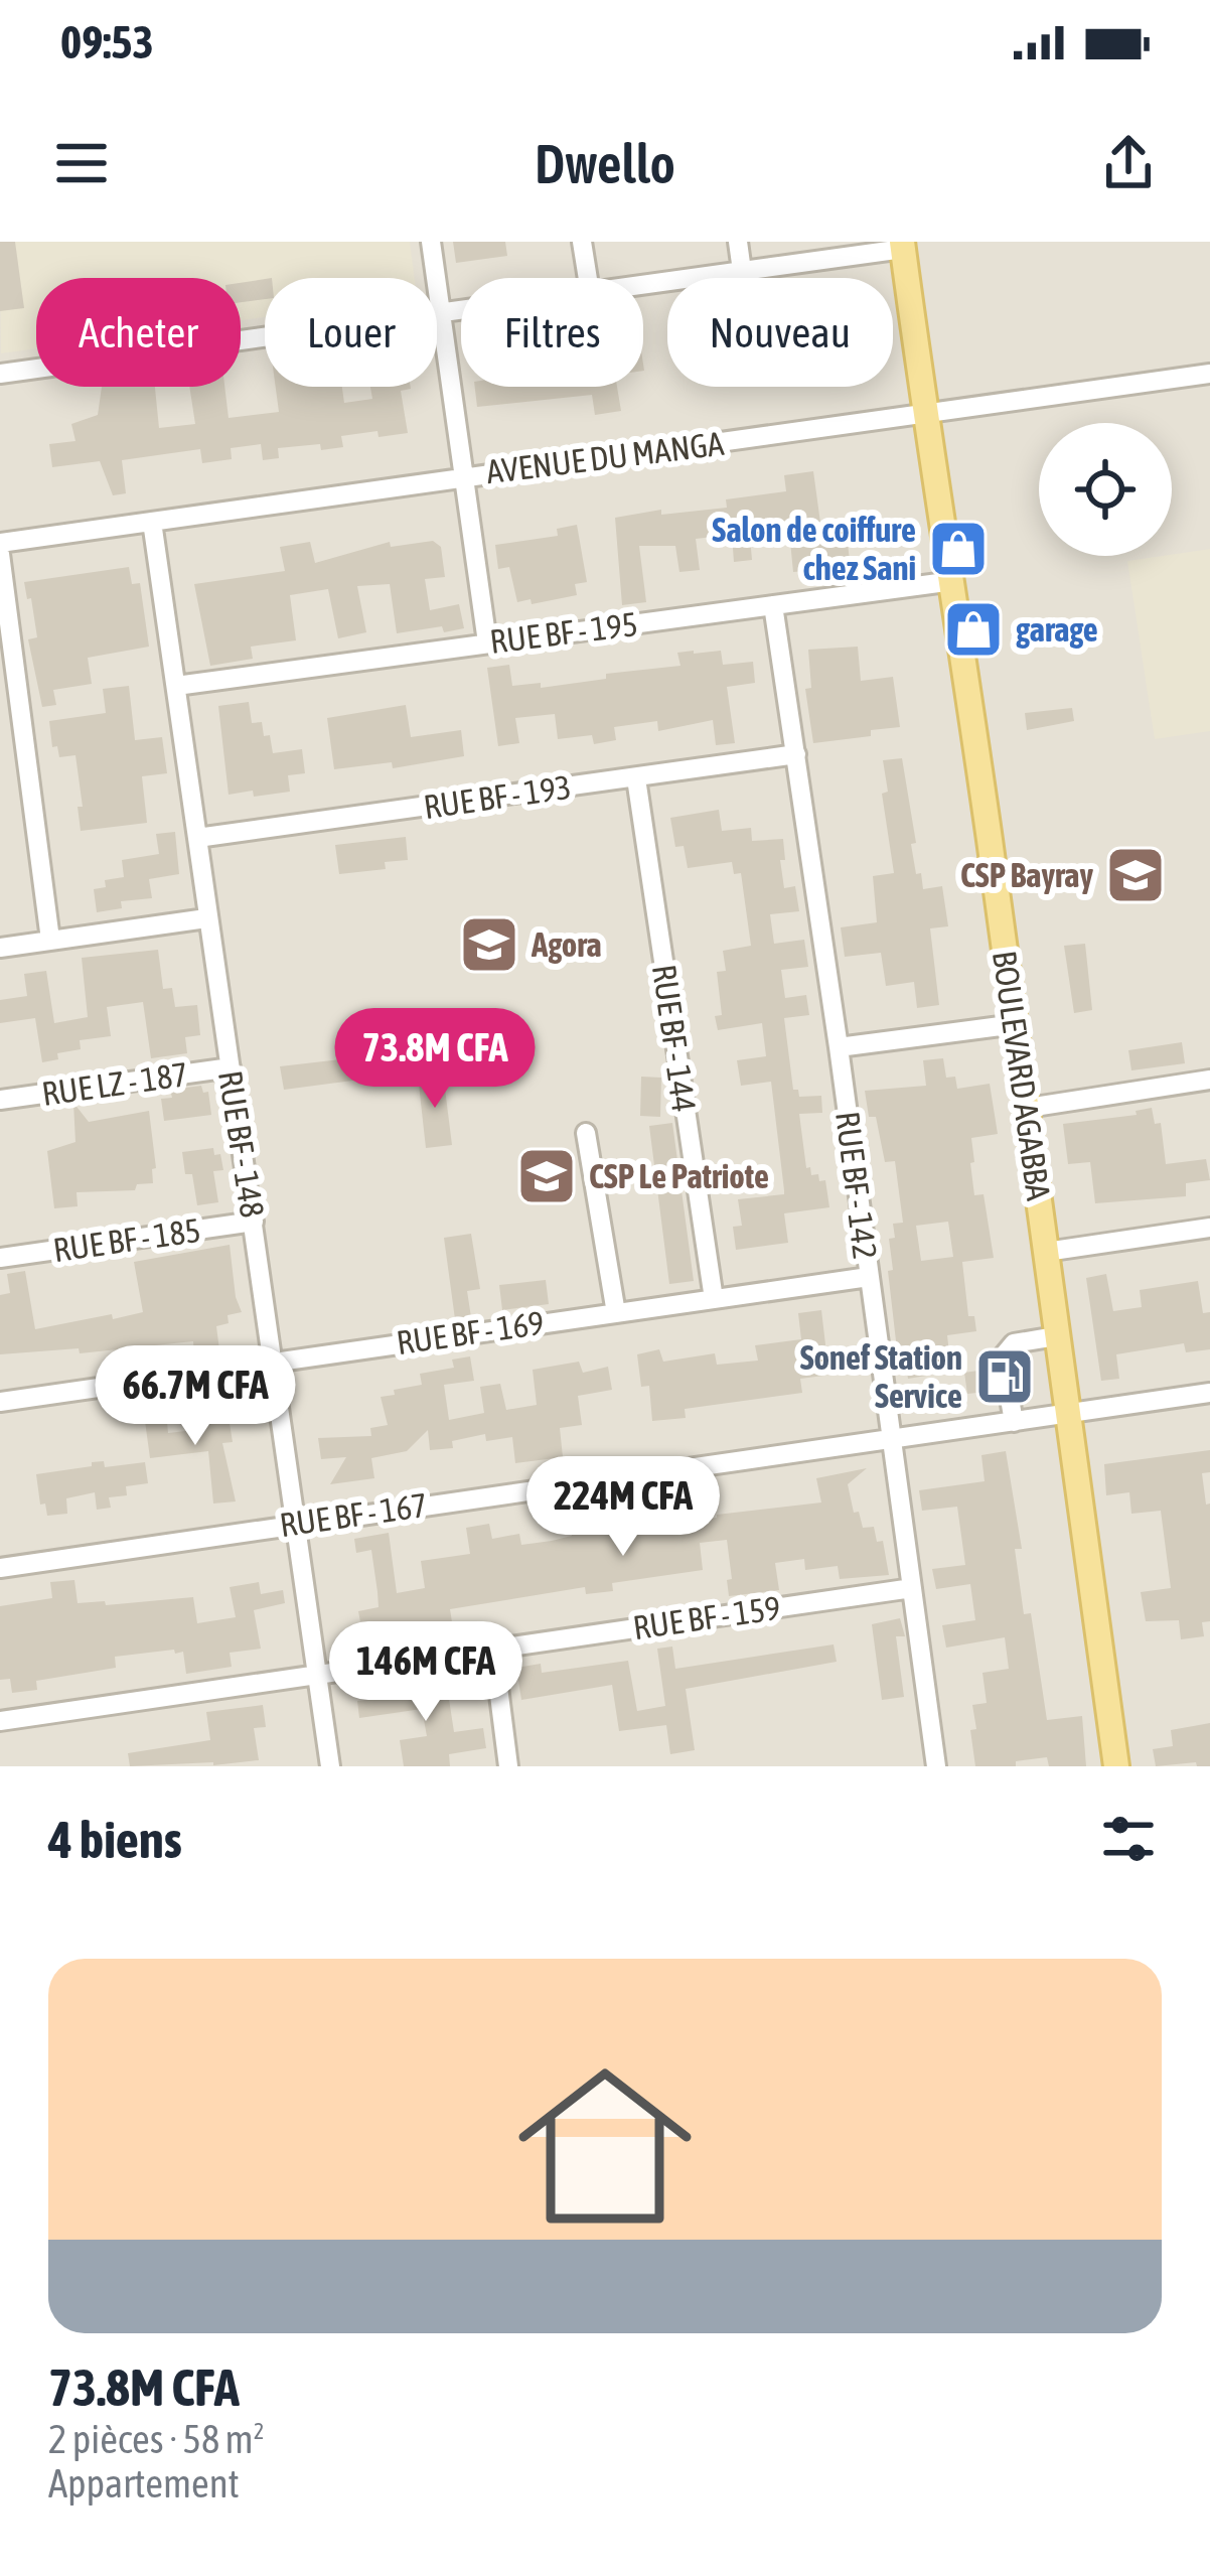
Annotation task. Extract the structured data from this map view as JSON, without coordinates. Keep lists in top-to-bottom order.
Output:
{
  "streets": {
    "main road": ["BOULEVARD AGABBA"],
    "street": [
      "AVENUE DU MANGA",
      "RUE BF - 195",
      "RUE BF - 193",
      "RUE BF - 144",
      "RUE LZ - 187",
      "RUE BF - 148",
      "RUE BF - 142",
      "RUE BF - 185",
      "RUE BF - 169",
      "RUE BF - 167",
      "RUE BF - 159"
    ]
  },
  "crossings": [
    ["AVENUE DU MANGA", "BOULEVARD AGABBA"],
    ["AVENUE DU MANGA", "RUE BF - 148"],
    ["RUE BF - 195", "BOULEVARD AGABBA"],
    ["RUE BF - 195", "RUE BF - 148"],
    ["RUE BF - 195", "RUE BF - 142"],
    ["RUE BF - 193", "RUE BF - 144"],
    ["RUE BF - 193", "RUE BF - 148"],
    ["RUE BF - 193", "RUE BF - 142"],
    ["RUE BF - 144", "RUE BF - 169"],
    ["BOULEVARD AGABBA", "RUE BF - 167"],
    ["RUE LZ - 187", "RUE BF - 148"],
    ["RUE BF - 148", "RUE BF - 185"],
    ["RUE BF - 148", "RUE BF - 169"],
    ["RUE BF - 148", "RUE BF - 167"],
    ["RUE BF - 148", "RUE BF - 159"],
    ["RUE BF - 142", "RUE BF - 169"],
    ["RUE BF - 142", "RUE BF - 167"],
    ["RUE BF - 142", "RUE BF - 159"]
  ],
  "places": {
    "shop": ["Salon de coiffure chez Sani", "garage"],
    "school or university": ["CSP Bayray", "Agora", "CSP Le Patriote"],
    "fuel station": ["Sonef Station Service"]
  },
  "page": {
    "status": "09:53",
    "header": "Dwello",
    "chip": [
      "Acheter",
      "Louer",
      "Filtres",
      "Nouveau"
    ],
    "price": [
      "73.8M CFA",
      "66.7M CFA",
      "224M CFA",
      "146M CFA"
    ],
    "heading": "4 biens",
    "list": [
      {
        "name": "73.8M CFA",
        "note": "2 pièces · 58 m² · Appartement"
      }
    ]
  }
}
